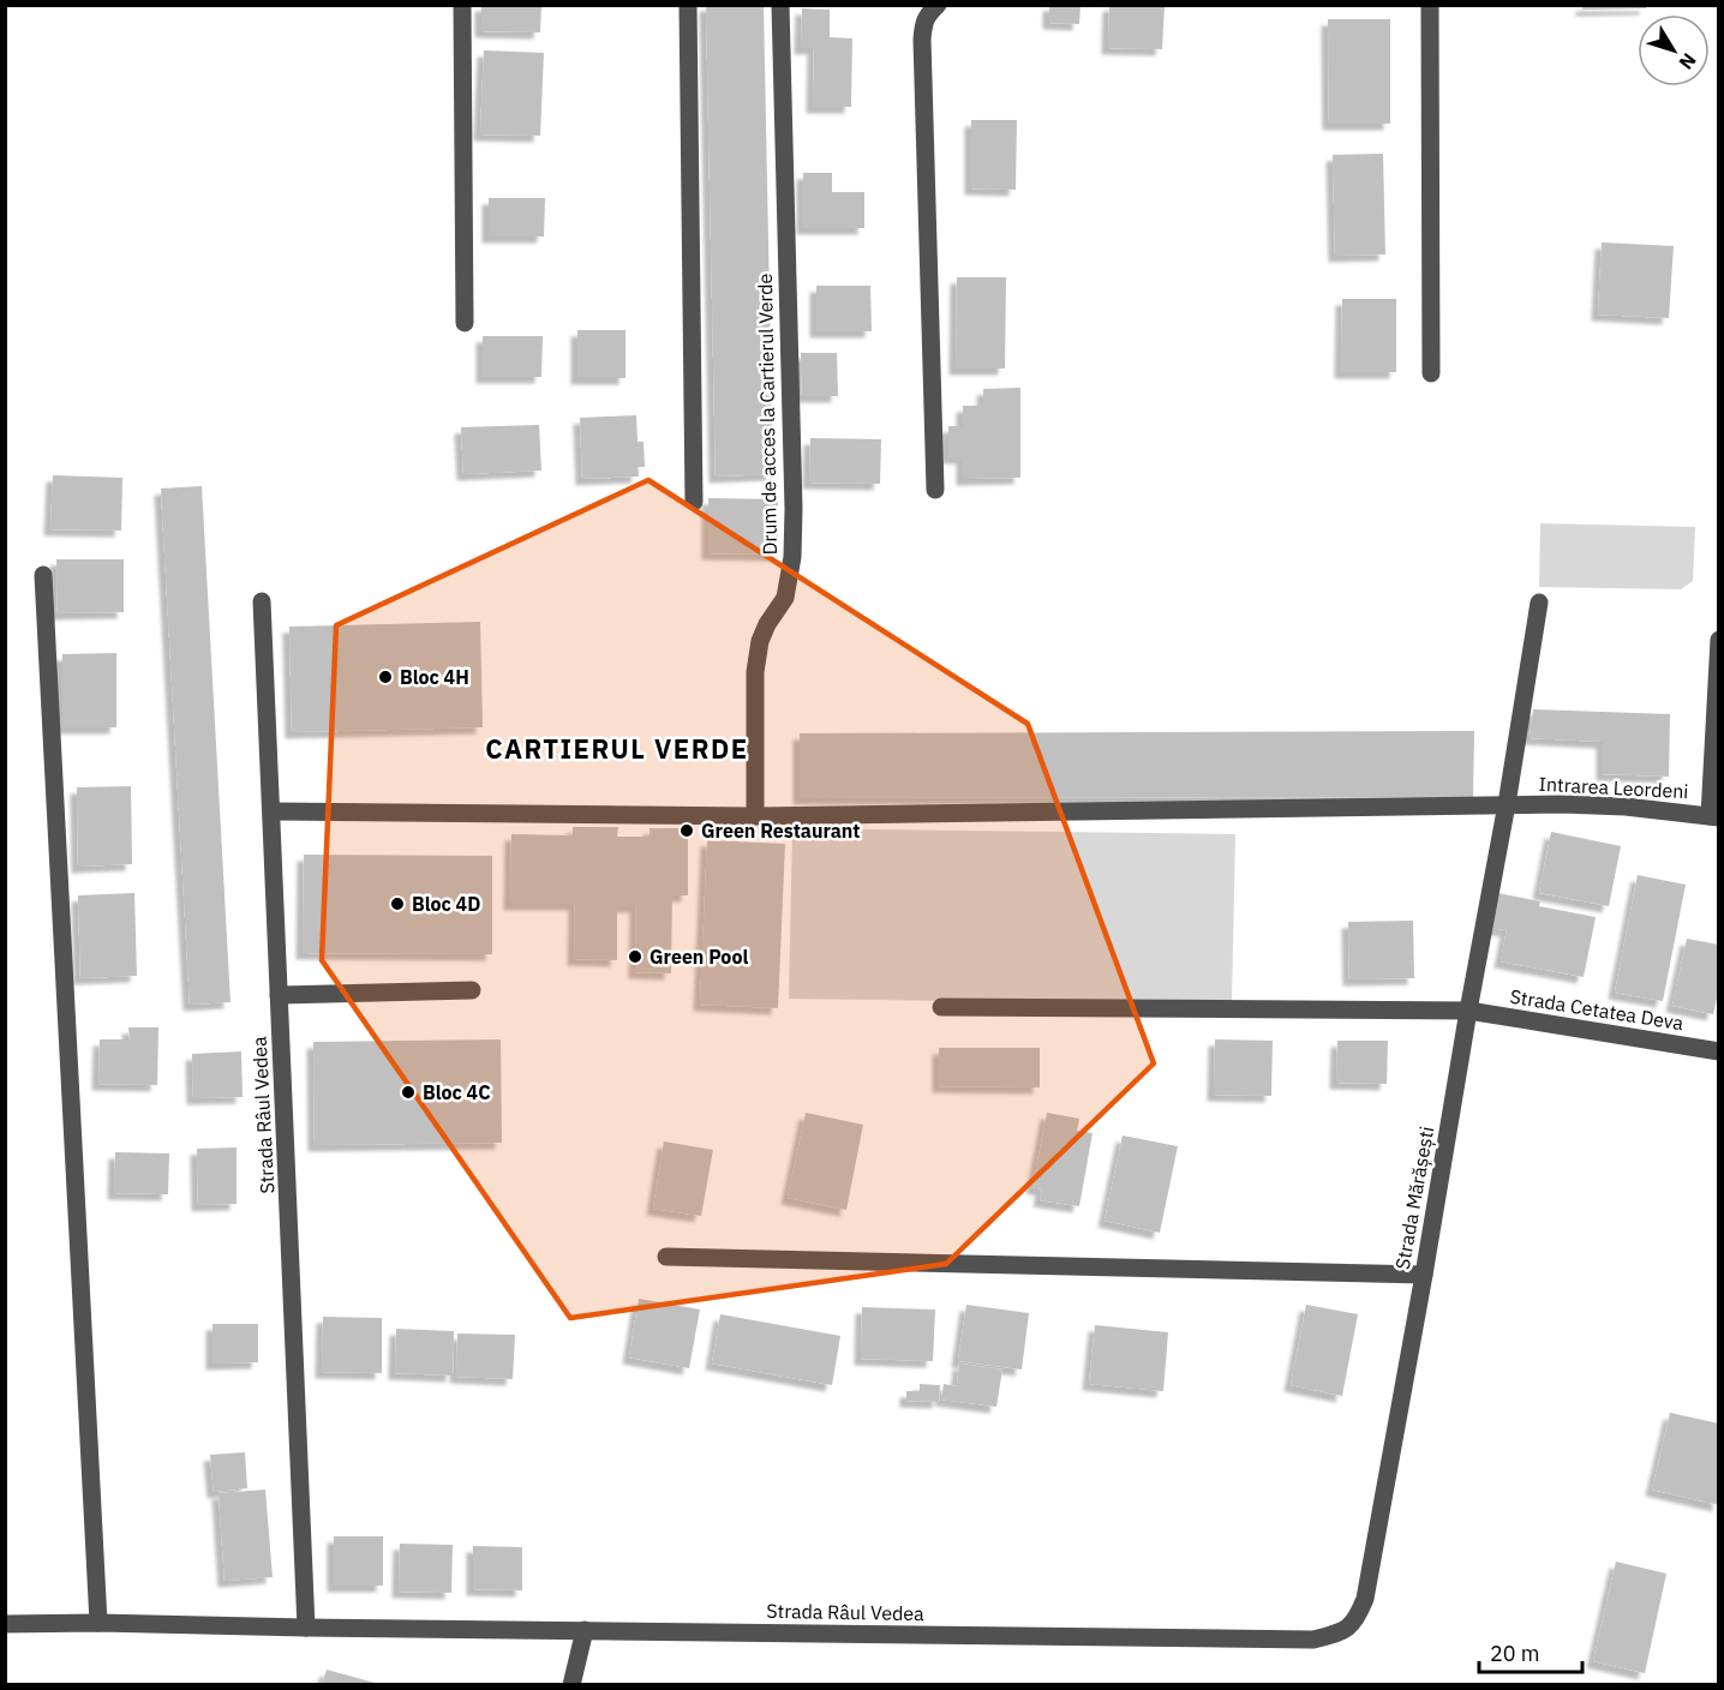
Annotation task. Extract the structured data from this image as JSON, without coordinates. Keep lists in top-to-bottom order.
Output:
{
  "streets": {
    "street": [
      "Drum de acces la Cartierul Verde",
      "Intrarea Leordeni",
      "Strada Cetatea Deva",
      "Strada Râul Vedea",
      "Strada Mărășești"
    ]
  },
  "crossings": [
    ["Drum de acces la Cartierul Verde", "Intrarea Leordeni"],
    ["Intrarea Leordeni", "Strada Râul Vedea"],
    ["Intrarea Leordeni", "Strada Mărășești"],
    ["Strada Cetatea Deva", "Strada Mărășești"],
    ["Strada Râul Vedea", "Strada Mărășești"]
  ],
  "districts": ["CARTIERUL VERDE"],
  "places": [
    "Bloc 4H",
    "Green Restaurant",
    "Bloc 4D",
    "Green Pool",
    "Bloc 4C"
  ],
  "scale_bar": "20 m",
  "north": "bottom right"
}
